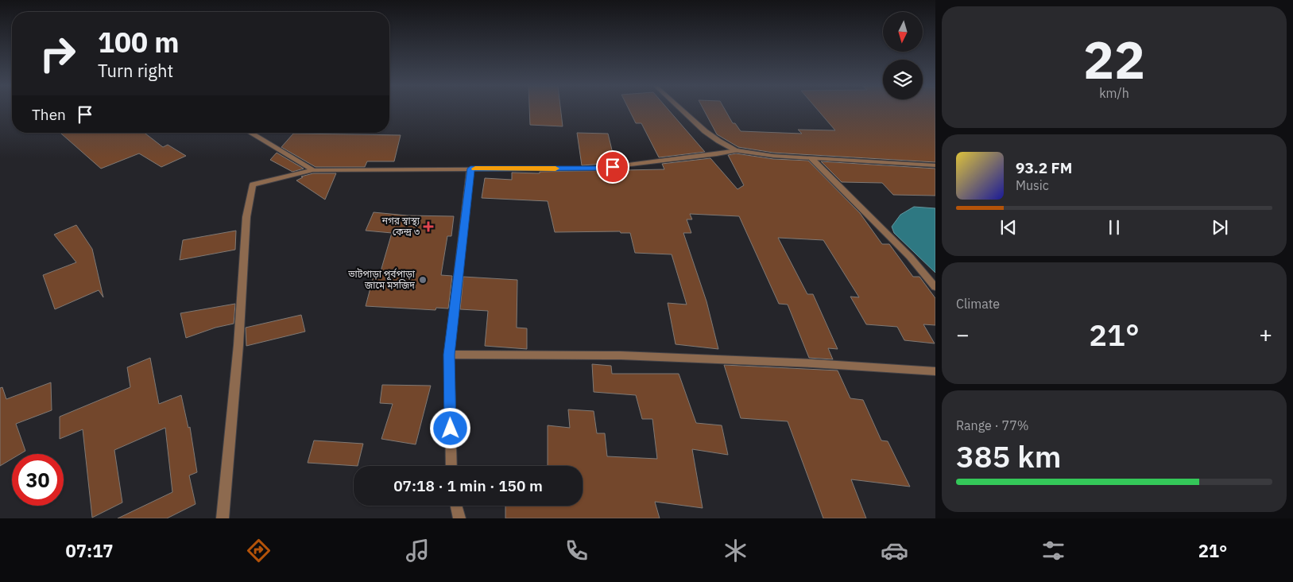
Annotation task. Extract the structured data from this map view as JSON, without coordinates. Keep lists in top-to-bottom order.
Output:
{
  "places": {
    "health": ["নগর স্বাস্থ্য কেন্দ্র ৩"],
    "other": ["ভাটপাড়া পূর্বপাড়া জামে মসজিদ"]
  },
  "north": "bottom",
  "page": {
    "tile": [
      ["22", "km/h"],
      "Climate",
      ["Range · 77%", "385 km"]
    ],
    "turn": ["100 m", "Turn right"],
    "then": "Then",
    "song": ["93.2 FM", "Music"],
    "heat": ["−", "21°", "+"],
    "limit": "30",
    "trip": "07:18 · 1 min · 150 m",
    "tabs": ["07:17", "21°"]
  }
}
